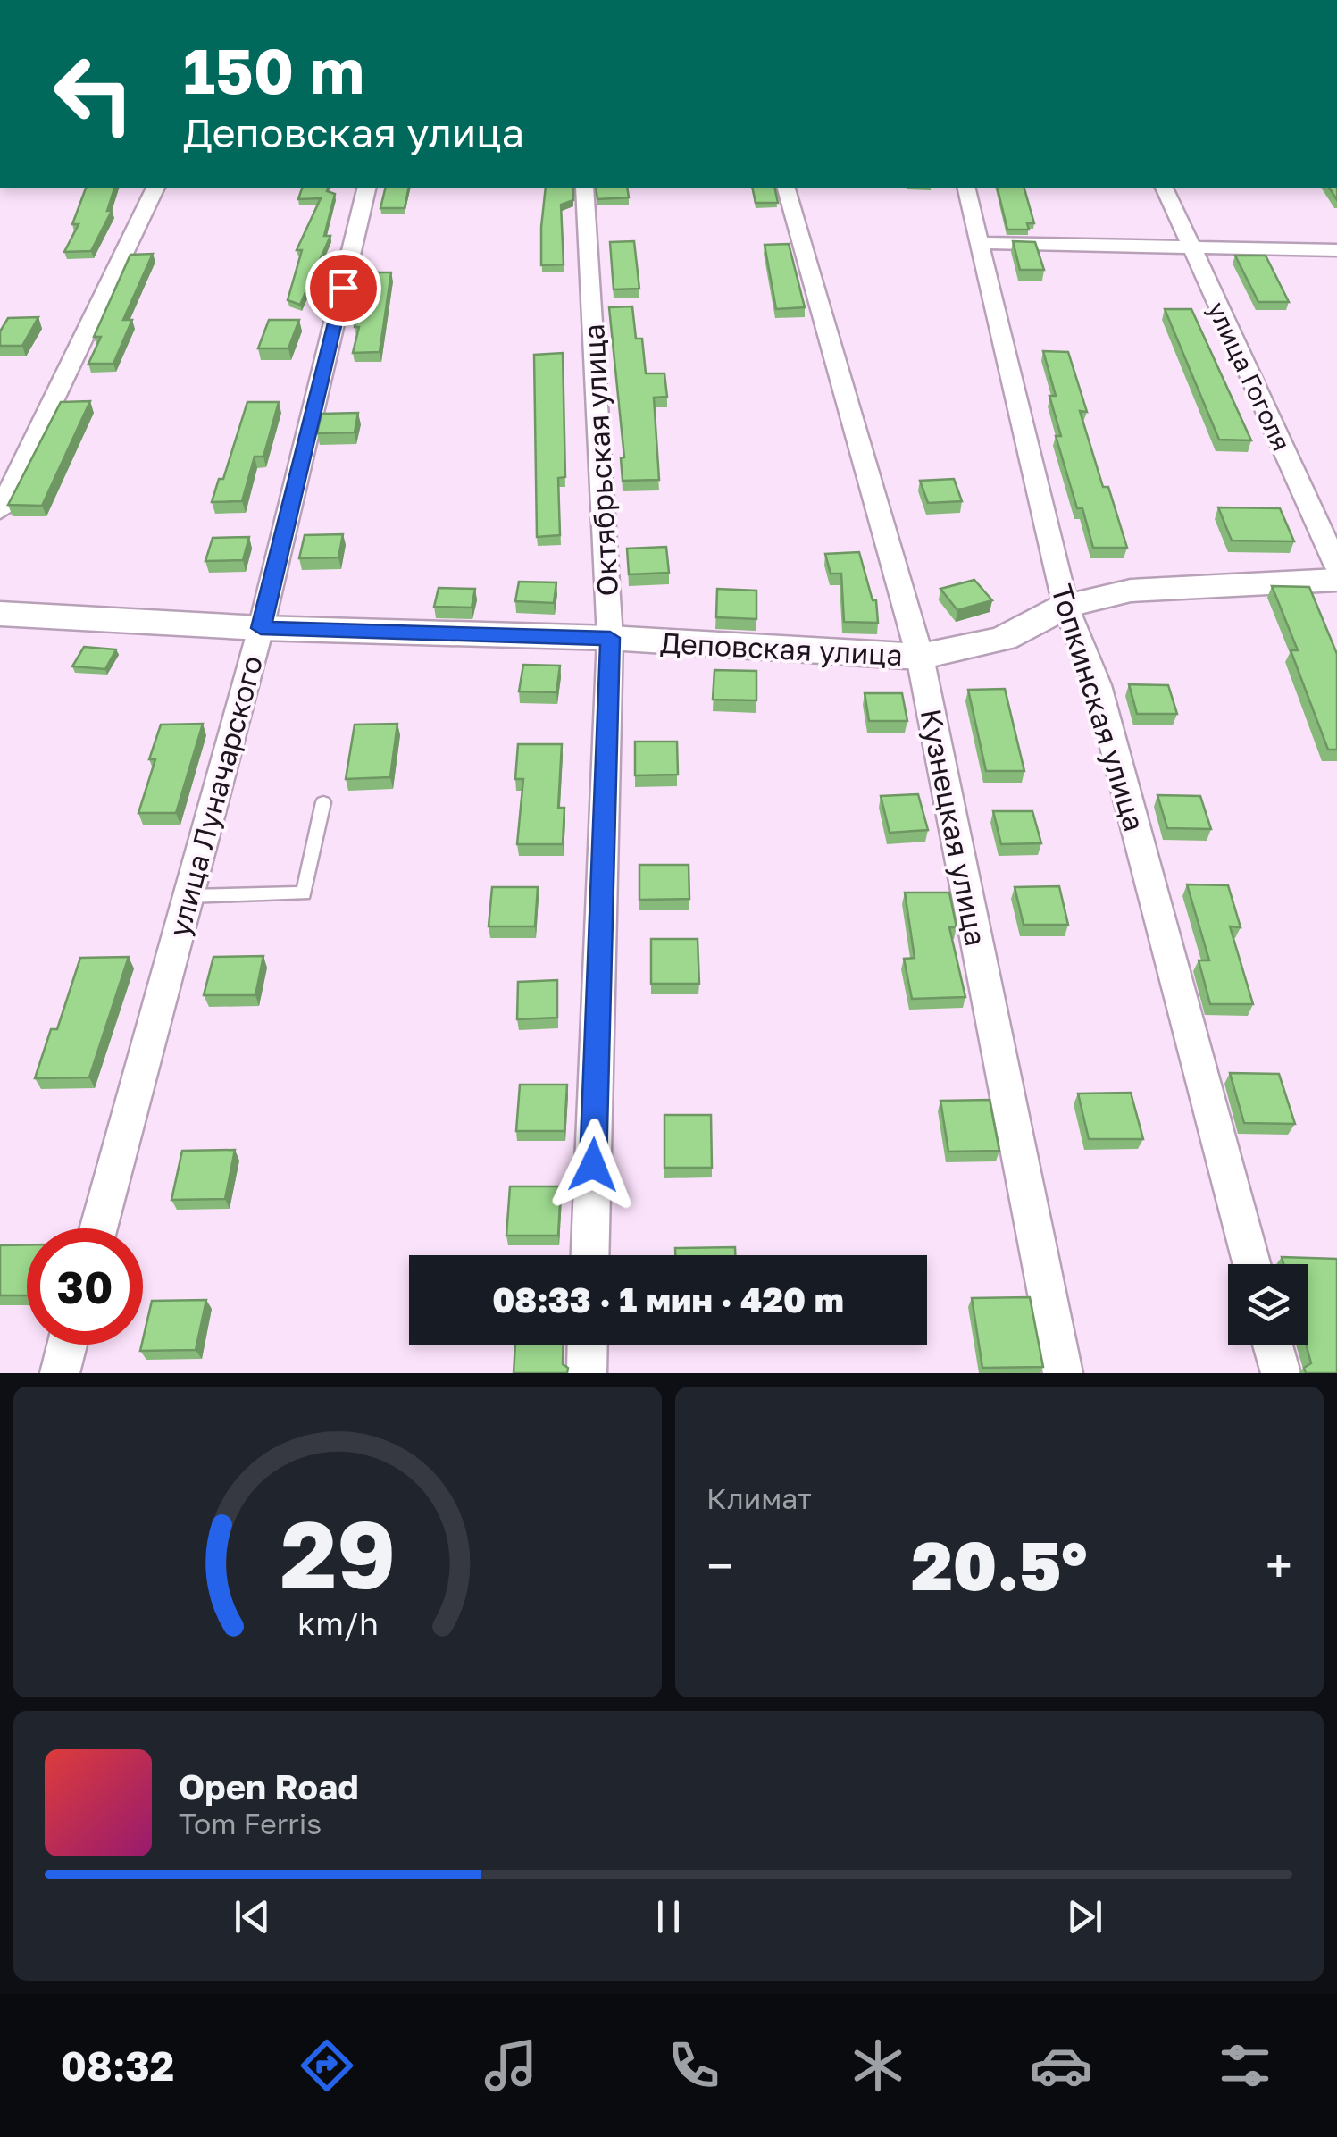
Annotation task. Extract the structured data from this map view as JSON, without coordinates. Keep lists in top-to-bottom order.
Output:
{
  "streets": {
    "street": [
      "улица Гоголя",
      "Октябрьская улица",
      "Деповская улица",
      "Топкинская улица",
      "улица Луначарского",
      "Кузнецкая улица"
    ]
  },
  "crossings": [
    ["Октябрьская улица", "Деповская улица"],
    ["Деповская улица", "Топкинская улица"],
    ["Деповская улица", "улица Луначарского"],
    ["Деповская улица", "Кузнецкая улица"]
  ],
  "page": {
    "turn": ["150 m", "Деповская улица"],
    "limit": "30",
    "trip": "08:33 · 1 мин · 420 m",
    "tile": "Климат",
    "heat": ["−", "20.5°", "+"],
    "song": ["Open Road", "Tom Ferris"],
    "tabs": "08:32",
    "gauge": ["29", "km/h"]
  }
}
